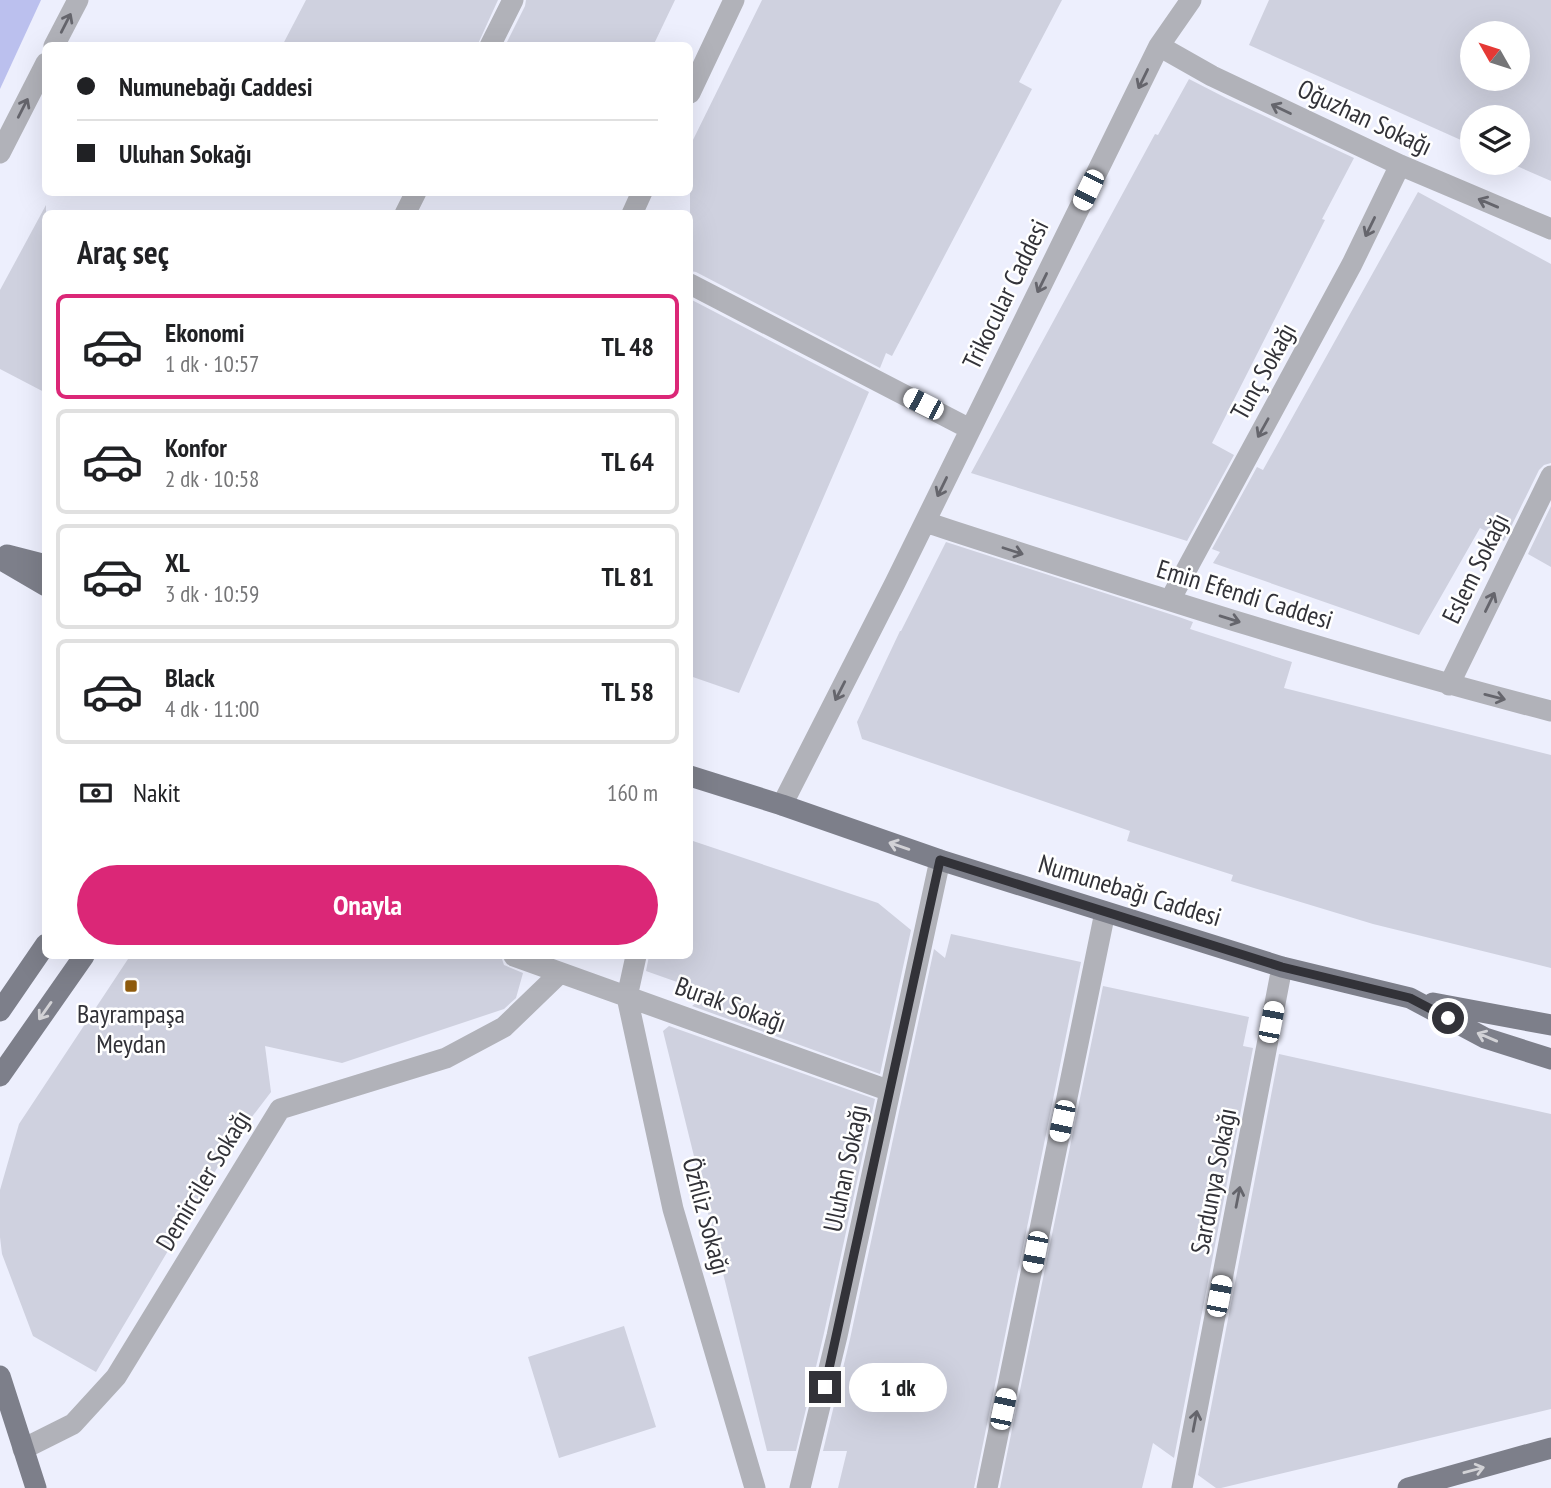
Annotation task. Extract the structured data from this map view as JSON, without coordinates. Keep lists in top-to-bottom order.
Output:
{
  "streets": {
    "main road": ["Numunebağı Caddesi"],
    "street": [
      "Oğuzhan Sokağı",
      "Trikocular Caddesi",
      "Tunç Sokağı",
      "Eslem Sokağı",
      "Emin Efendi Caddesi",
      "Burak Sokağı",
      "Uluhan Sokağı",
      "Demirciler Sokağı",
      "Sardunya Sokağı",
      "Özfiliz Sokağı"
    ]
  },
  "crossings": [
    ["Oğuzhan Sokağı", "Trikocular Caddesi"],
    ["Oğuzhan Sokağı", "Tunç Sokağı"],
    ["Trikocular Caddesi", "Emin Efendi Caddesi"],
    ["Trikocular Caddesi", "Numunebağı Caddesi"],
    ["Tunç Sokağı", "Emin Efendi Caddesi"],
    ["Eslem Sokağı", "Emin Efendi Caddesi"],
    ["Numunebağı Caddesi", "Uluhan Sokağı"],
    ["Numunebağı Caddesi", "Sardunya Sokağı"],
    ["Burak Sokağı", "Uluhan Sokağı"],
    ["Burak Sokağı", "Demirciler Sokağı"],
    ["Burak Sokağı", "Özfiliz Sokağı"]
  ],
  "one_way": [
    "Oğuzhan Sokağı",
    "Trikocular Caddesi",
    "Tunç Sokağı",
    "Eslem Sokağı",
    "Emin Efendi Caddesi"
  ],
  "places": {
    "transit": ["Bayrampaşa Meydan"]
  },
  "north": "top left",
  "page": {
    "banner": ["Numunebağı Caddesi", "Uluhan Sokağı"],
    "heading": "Araç seç",
    "list": [
      {
        "name": "Ekonomi",
        "note": "1 dk · 10:57",
        "value": "TL 48"
      },
      {
        "name": "Konfor",
        "note": "2 dk · 10:58",
        "value": "TL 64"
      },
      {
        "name": "XL",
        "note": "3 dk · 10:59",
        "value": "TL 81"
      },
      {
        "name": "Black",
        "note": "4 dk · 11:00",
        "value": "TL 58"
      }
    ],
    "pay": ["Nakit", "160 m"],
    "buttons": "Onayla",
    "bubble": "1 dk"
  }
}
